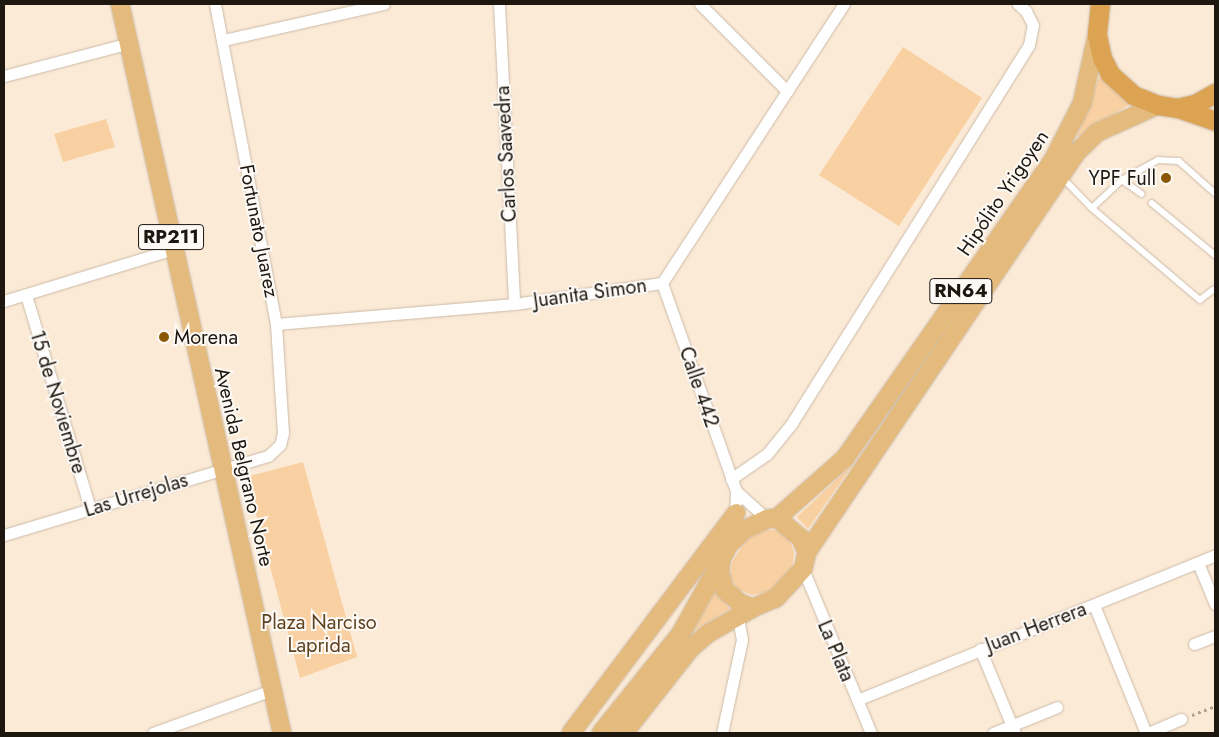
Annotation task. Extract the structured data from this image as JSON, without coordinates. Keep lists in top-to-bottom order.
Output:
{
  "streets": {
    "highway": ["RN64"],
    "main road": ["Hipólito Yrigoyen", "RP211", "Avenida Belgrano Norte"],
    "street": [
      "Carlos Saavedra",
      "Fortunato Juarez",
      "Juanita Simon",
      "Calle 442",
      "15 de Noviembre",
      "Las Urrejolas",
      "Juan Herrera",
      "La Plata"
    ]
  },
  "crossings": [
    ["Carlos Saavedra", "Juanita Simon"],
    ["Hipólito Yrigoyen", "RN64"],
    ["Hipólito Yrigoyen", "Calle 442"],
    ["Hipólito Yrigoyen", "La Plata"],
    ["Fortunato Juarez", "Juanita Simon"],
    ["Fortunato Juarez", "Las Urrejolas"],
    ["RN64", "Calle 442"],
    ["RN64", "La Plata"],
    ["Juanita Simon", "Calle 442"],
    ["Calle 442", "La Plata"],
    ["15 de Noviembre", "Las Urrejolas"],
    ["Avenida Belgrano Norte", "Las Urrejolas"],
    ["Juan Herrera", "La Plata"]
  ],
  "parks": ["Plaza Narciso Laprida"],
  "places": ["YPF Full", "Morena"]
}
